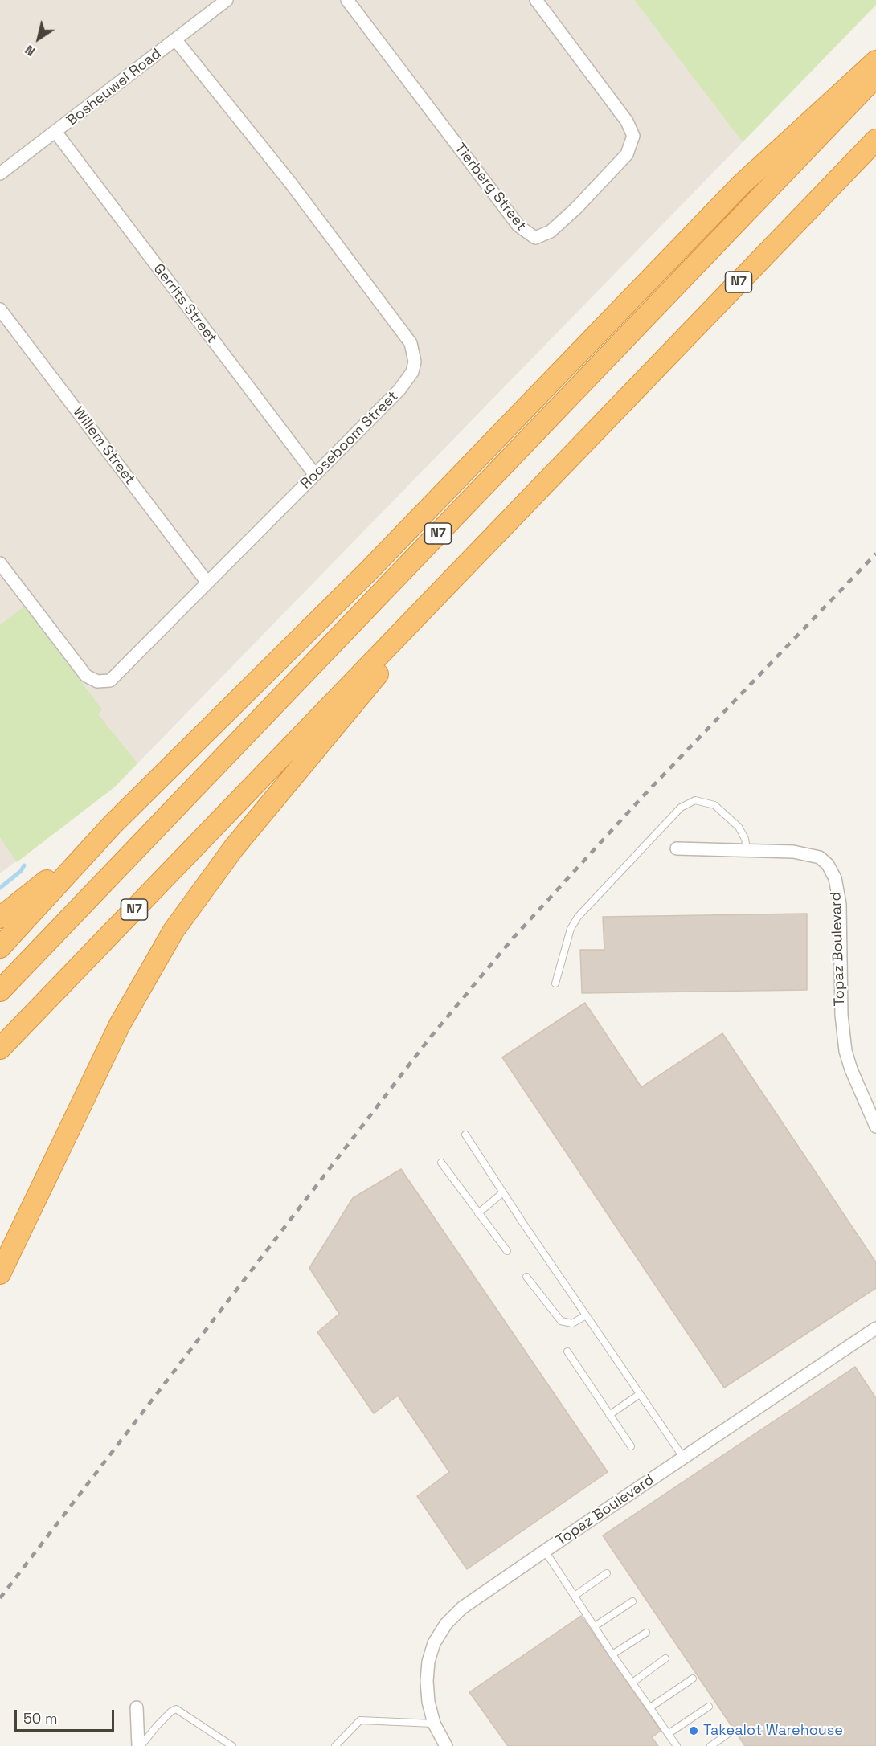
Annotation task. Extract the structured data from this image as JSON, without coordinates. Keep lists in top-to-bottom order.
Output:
{
  "streets": {
    "highway": ["N7"],
    "street": [
      "Bosheuwel Road",
      "Tierberg Street",
      "Gerrits Street",
      "Rooseboom Street",
      "Willem Street",
      "Topaz Boulevard"
    ]
  },
  "crossings": [
    ["Bosheuwel Road", "Gerrits Street"],
    ["Bosheuwel Road", "Rooseboom Street"],
    ["Gerrits Street", "Rooseboom Street"],
    ["Rooseboom Street", "Willem Street"]
  ],
  "places": ["Takealot Warehouse"],
  "scale_bar": "50 m",
  "north": "bottom left"
}
